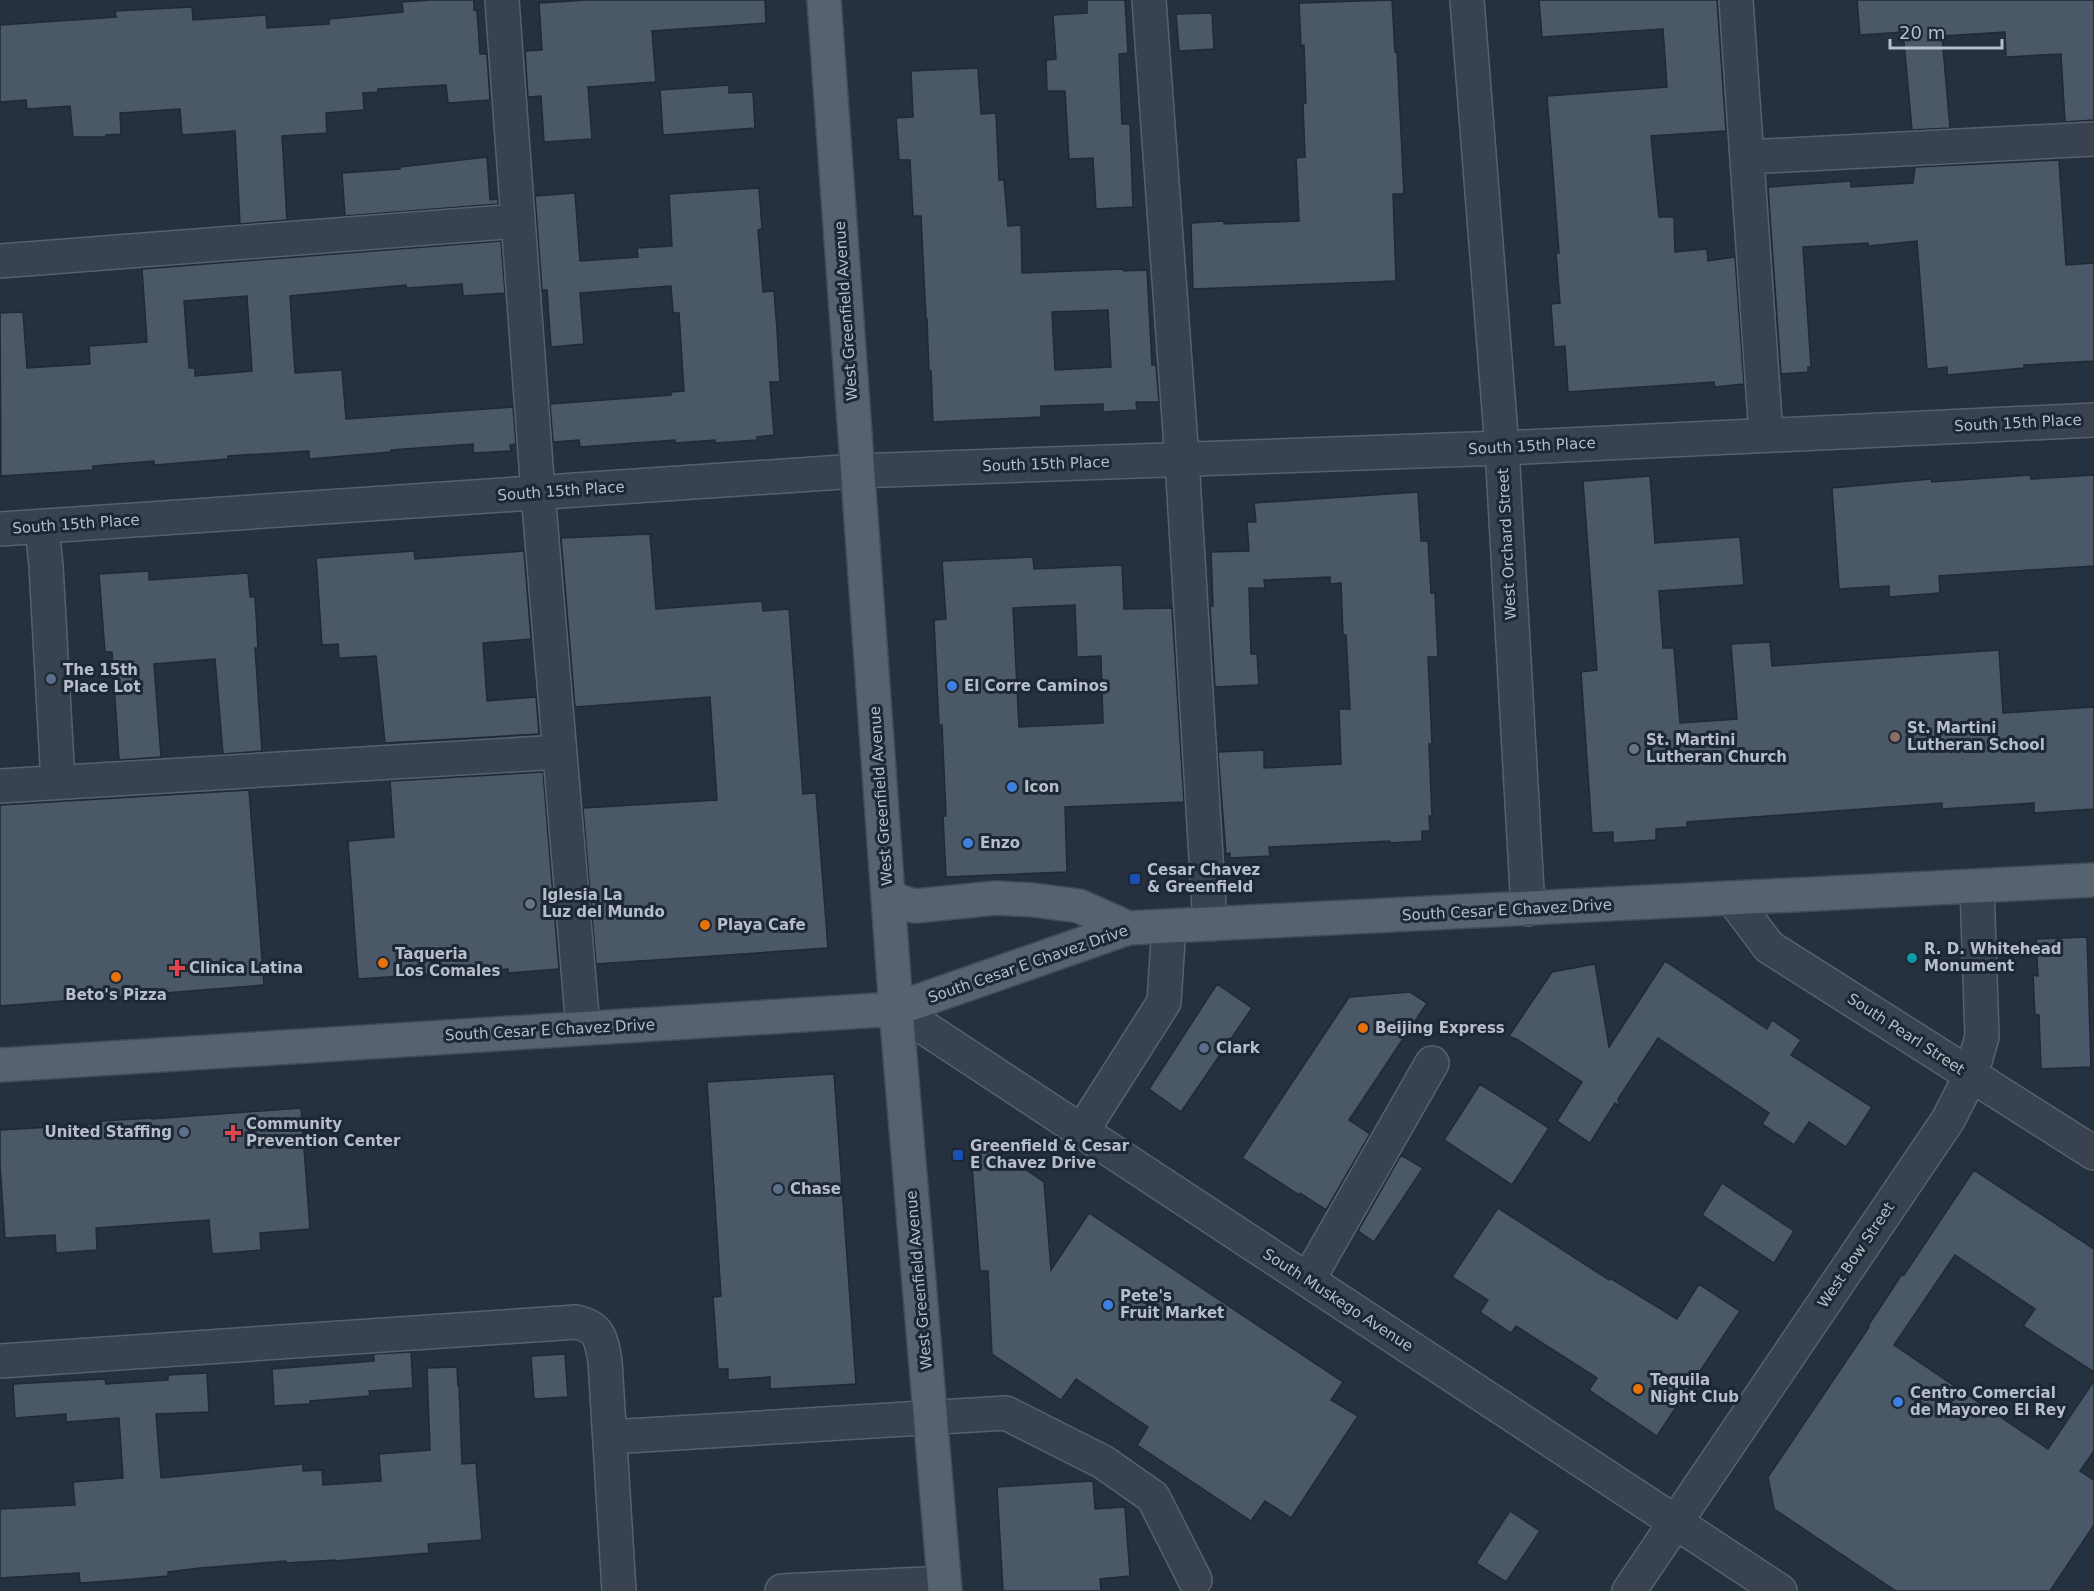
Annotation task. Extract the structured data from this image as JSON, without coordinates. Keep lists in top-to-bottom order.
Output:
{
  "streets": {
    "main road": ["West Greenfield Avenue", "South Cesar E Chavez Drive"],
    "street": [
      "South 15th Place",
      "West Orchard Street",
      "South Pearl Street",
      "West Bow Street",
      "South Muskego Avenue"
    ]
  },
  "crossings": [
    ["West Greenfield Avenue", "South 15th Place"],
    ["West Greenfield Avenue", "South Cesar E Chavez Drive"],
    ["West Greenfield Avenue", "South Muskego Avenue"],
    ["South 15th Place", "West Orchard Street"],
    ["West Orchard Street", "South Cesar E Chavez Drive"],
    ["South Cesar E Chavez Drive", "South Pearl Street"],
    ["South Cesar E Chavez Drive", "West Bow Street"],
    ["South Cesar E Chavez Drive", "South Muskego Avenue"],
    ["South Pearl Street", "West Bow Street"],
    ["West Bow Street", "South Muskego Avenue"]
  ],
  "places": {
    "other": [
      "The 15th Place Lot",
      "El Corre Caminos",
      "St. Martini Lutheran School",
      "St. Martini Lutheran Church",
      "Icon",
      "Enzo",
      "Iglesia La Luz del Mundo",
      "Playa Cafe",
      "R. D. Whitehead Monument",
      "Taqueria Los Comales",
      "Beto's Pizza",
      "Beijing Express",
      "Clark",
      "United Staffing",
      "Chase",
      "Pete's Fruit Market",
      "Tequila Night Club",
      "Centro Comercial de Mayoreo El Rey"
    ],
    "transit": ["Cesar Chavez & Greenfield", "Greenfield & Cesar E Chavez Drive"],
    "health": ["Clinica Latina", "Community Prevention Center"]
  },
  "scale_bar": "20 m"
}
